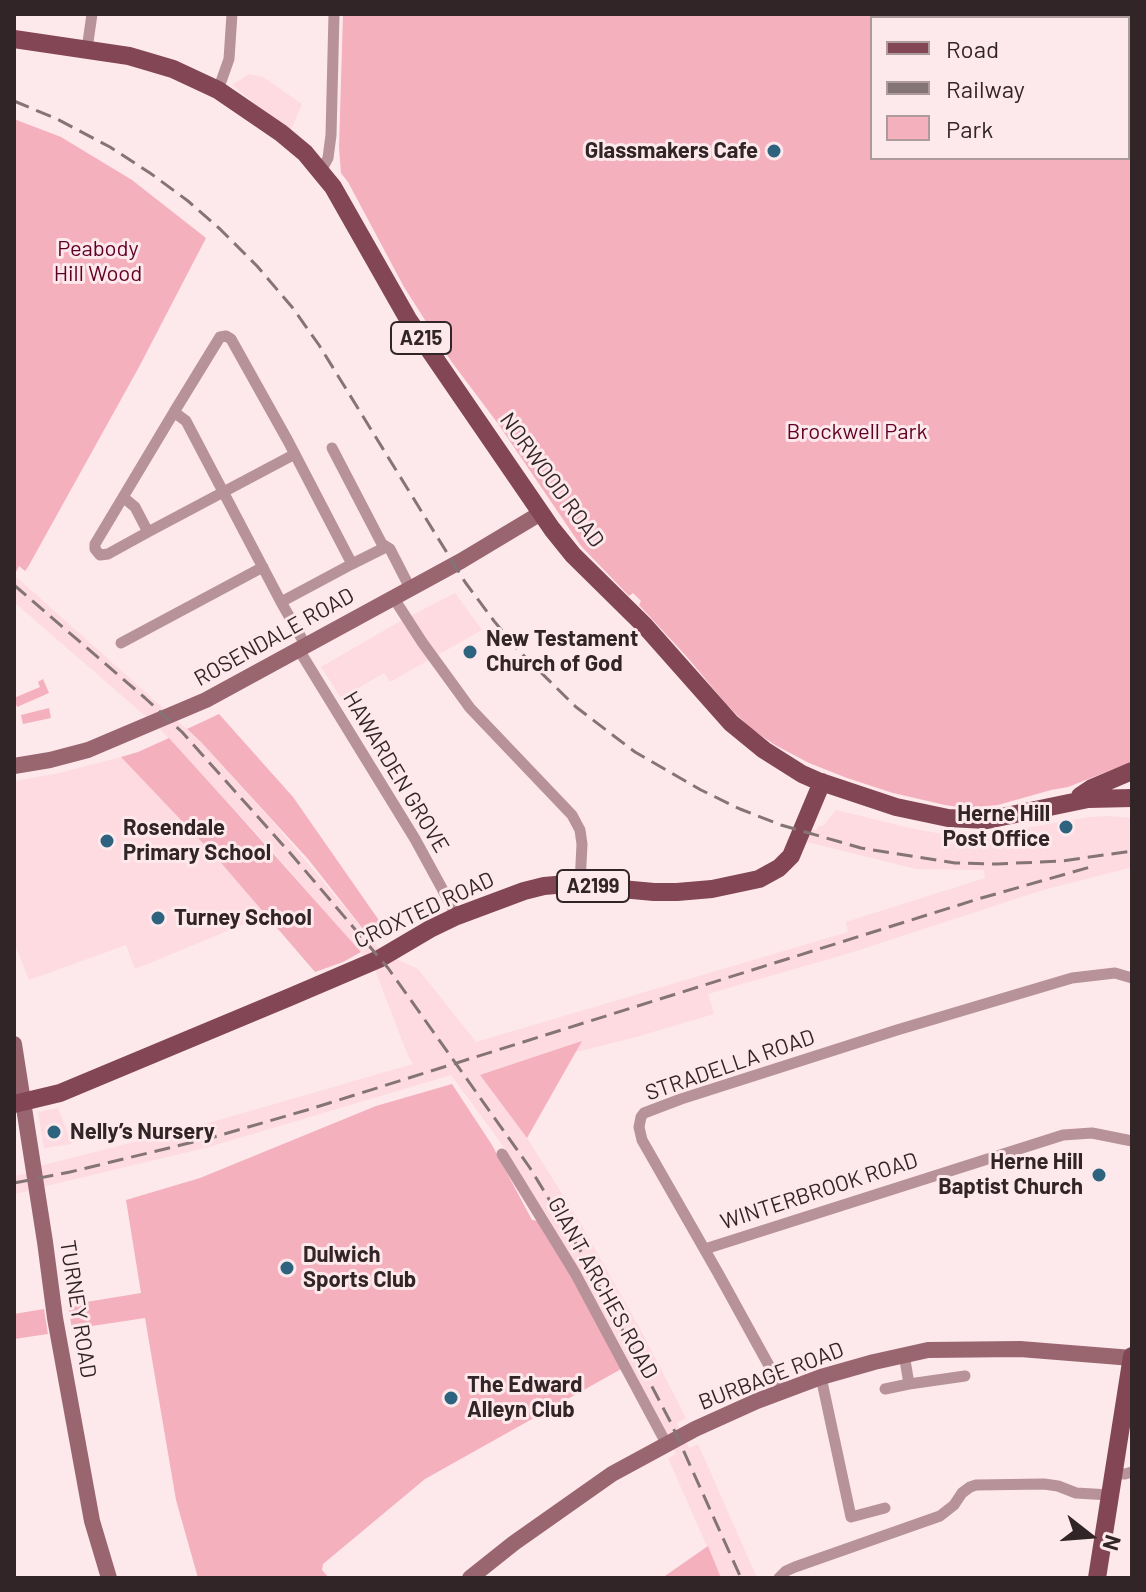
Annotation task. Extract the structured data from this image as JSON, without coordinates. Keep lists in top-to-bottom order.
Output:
{
  "streets": {
    "main road": [
      "A215",
      "NORWOOD ROAD",
      "A2199",
      "CROXTED ROAD"
    ],
    "street": [
      "ROSENDALE ROAD",
      "HAWARDEN GROVE",
      "STRADELLA ROAD",
      "WINTERBROOK ROAD",
      "GIANT ARCHES ROAD",
      "TURNEY ROAD",
      "BURBAGE ROAD"
    ]
  },
  "crossings": [
    ["NORWOOD ROAD", "ROSENDALE ROAD"],
    ["NORWOOD ROAD", "CROXTED ROAD"],
    ["ROSENDALE ROAD", "HAWARDEN GROVE"],
    ["HAWARDEN GROVE", "CROXTED ROAD"],
    ["CROXTED ROAD", "TURNEY ROAD"],
    ["STRADELLA ROAD", "WINTERBROOK ROAD"],
    ["STRADELLA ROAD", "BURBAGE ROAD"],
    ["GIANT ARCHES ROAD", "BURBAGE ROAD"]
  ],
  "parks": ["Peabody Hill Wood", "Brockwell Park"],
  "places": [
    "Glassmakers Cafe",
    "New Testament Church of God",
    "Herne Hill Post Office",
    "Rosendale Primary School",
    "Turney School",
    "Nelly’s Nursery",
    "Herne Hill Baptist Church",
    "Dulwich Sports Club",
    "The Edward Alleyn Club"
  ],
  "legend": ["Road", "Railway", "Park"],
  "north": "right"
}
